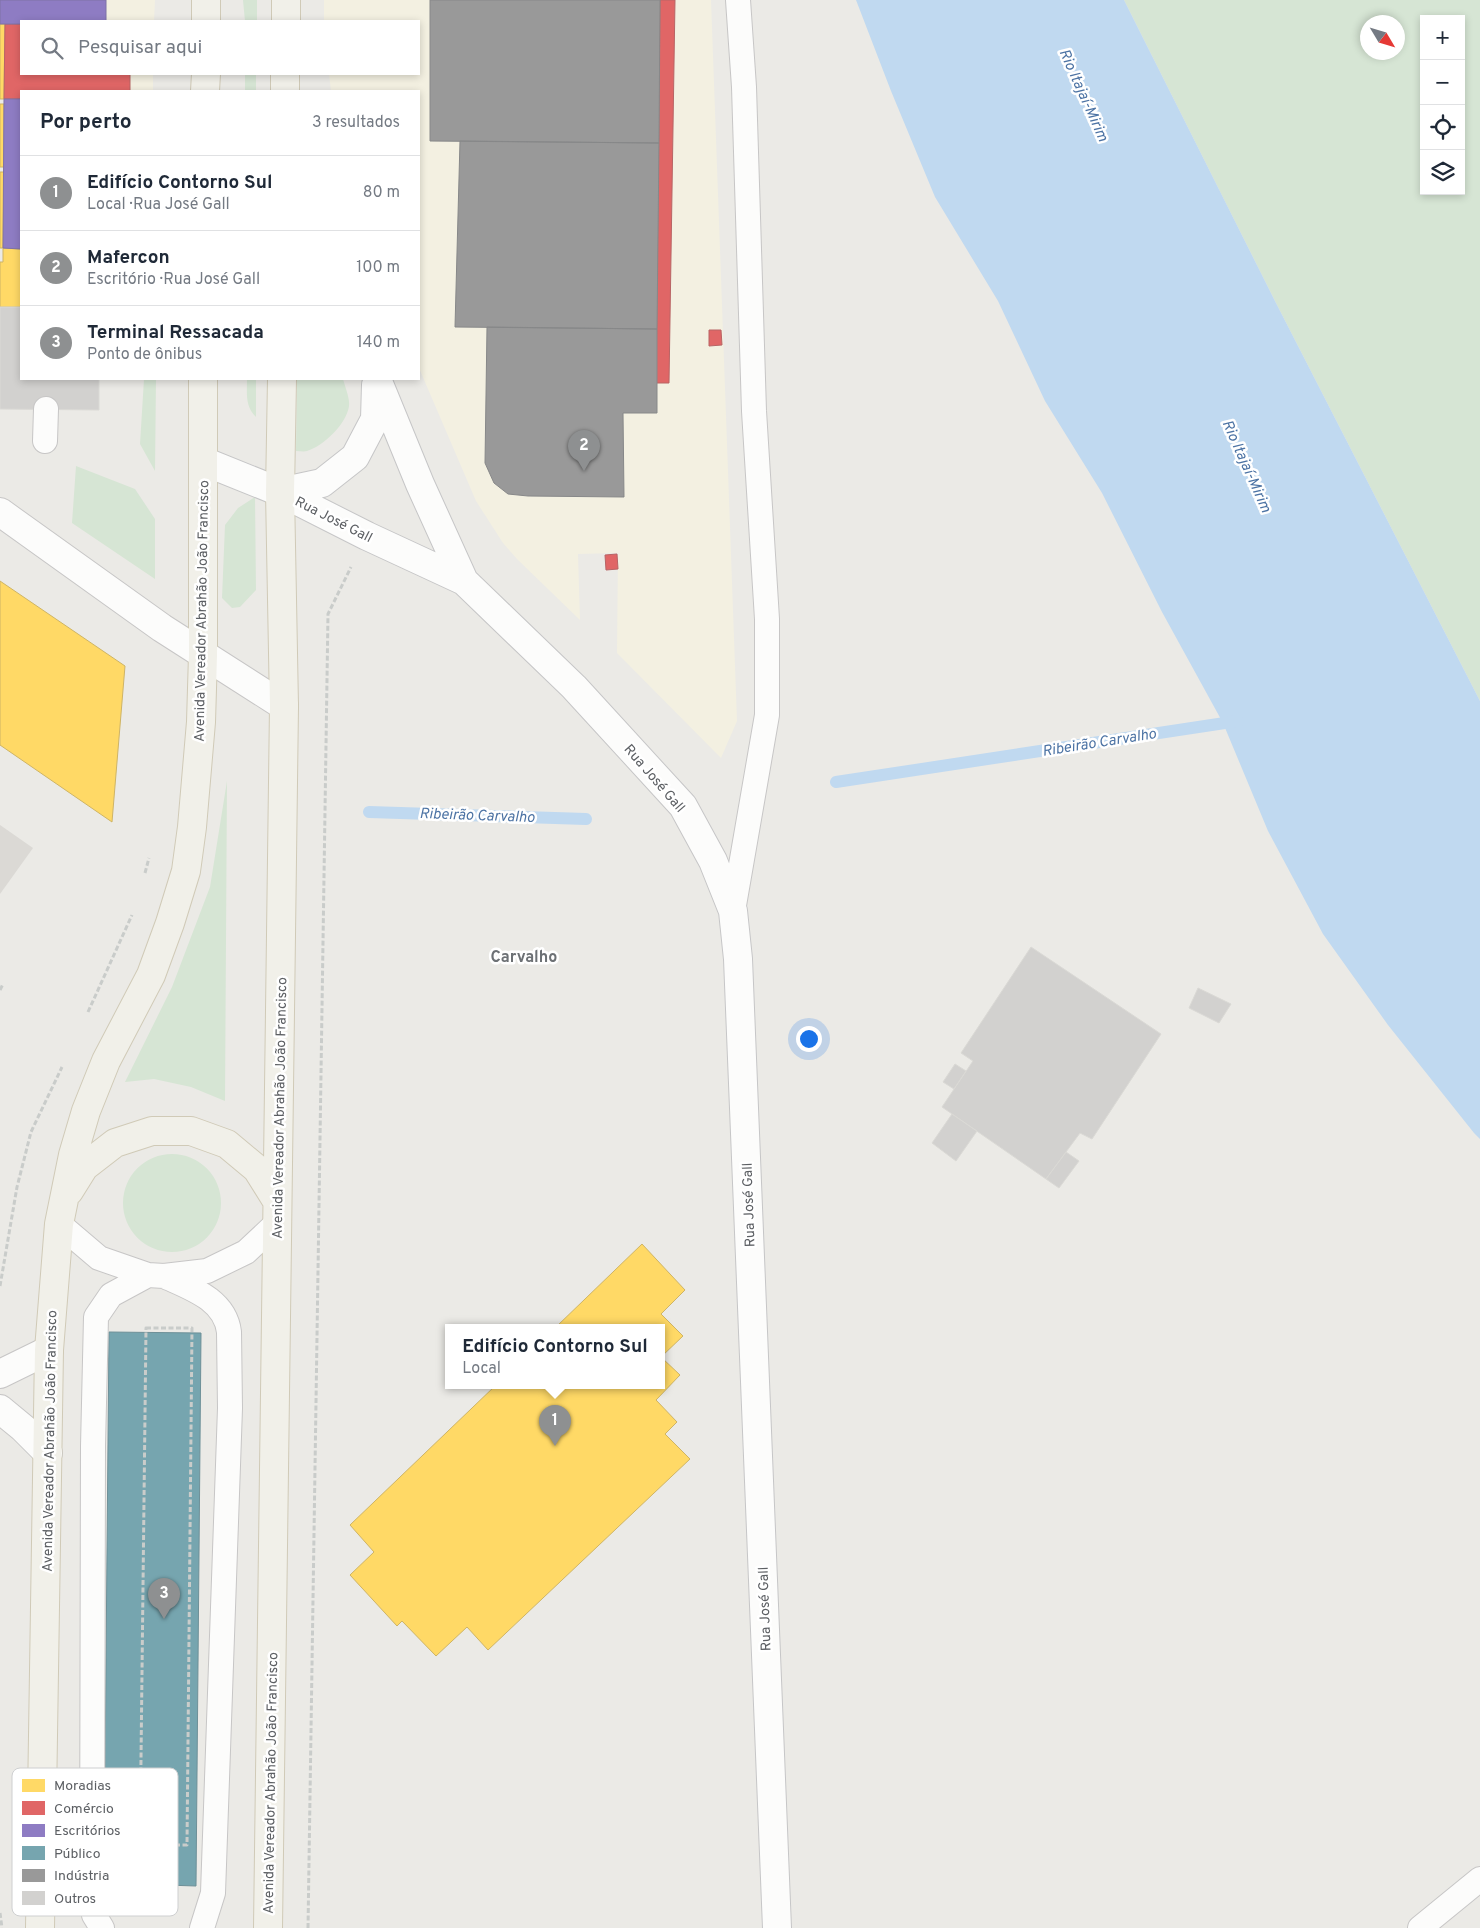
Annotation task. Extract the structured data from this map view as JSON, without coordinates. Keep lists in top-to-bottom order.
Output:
{
  "streets": {
    "main road": ["Rua José Gall", "Avenida Vereador Abrahão João Francisco"]
  },
  "crossings": [
    ["Rua José Gall", "Avenida Vereador Abrahão João Francisco"]
  ],
  "districts": ["Carvalho"],
  "water": ["Rio Itajaí-Mirim", "Ribeirão Carvalho"],
  "legend": [
    "Moradias",
    "Comércio",
    "Escritórios",
    "Público",
    "Indústria",
    "Outros"
  ],
  "north": "bottom right",
  "page": {
    "map_buttons": ["+", "−"],
    "search": "Pesquisar aqui",
    "heading": ["Por perto", "3 resultados"],
    "list": [
      {
        "mark": "1",
        "name": "Edifício Contorno Sul",
        "note": "Local · Rua José Gall",
        "value": "80 m"
      },
      {
        "mark": "2",
        "name": "Mafercon",
        "note": "Escritório · Rua José Gall",
        "value": "100 m"
      },
      {
        "mark": "3",
        "name": "Terminal Ressacada",
        "note": "Ponto de ônibus",
        "value": "140 m"
      }
    ],
    "pins": ["2", "1", "3"],
    "popup": ["Edifício Contorno Sul", "Local"]
  }
}
